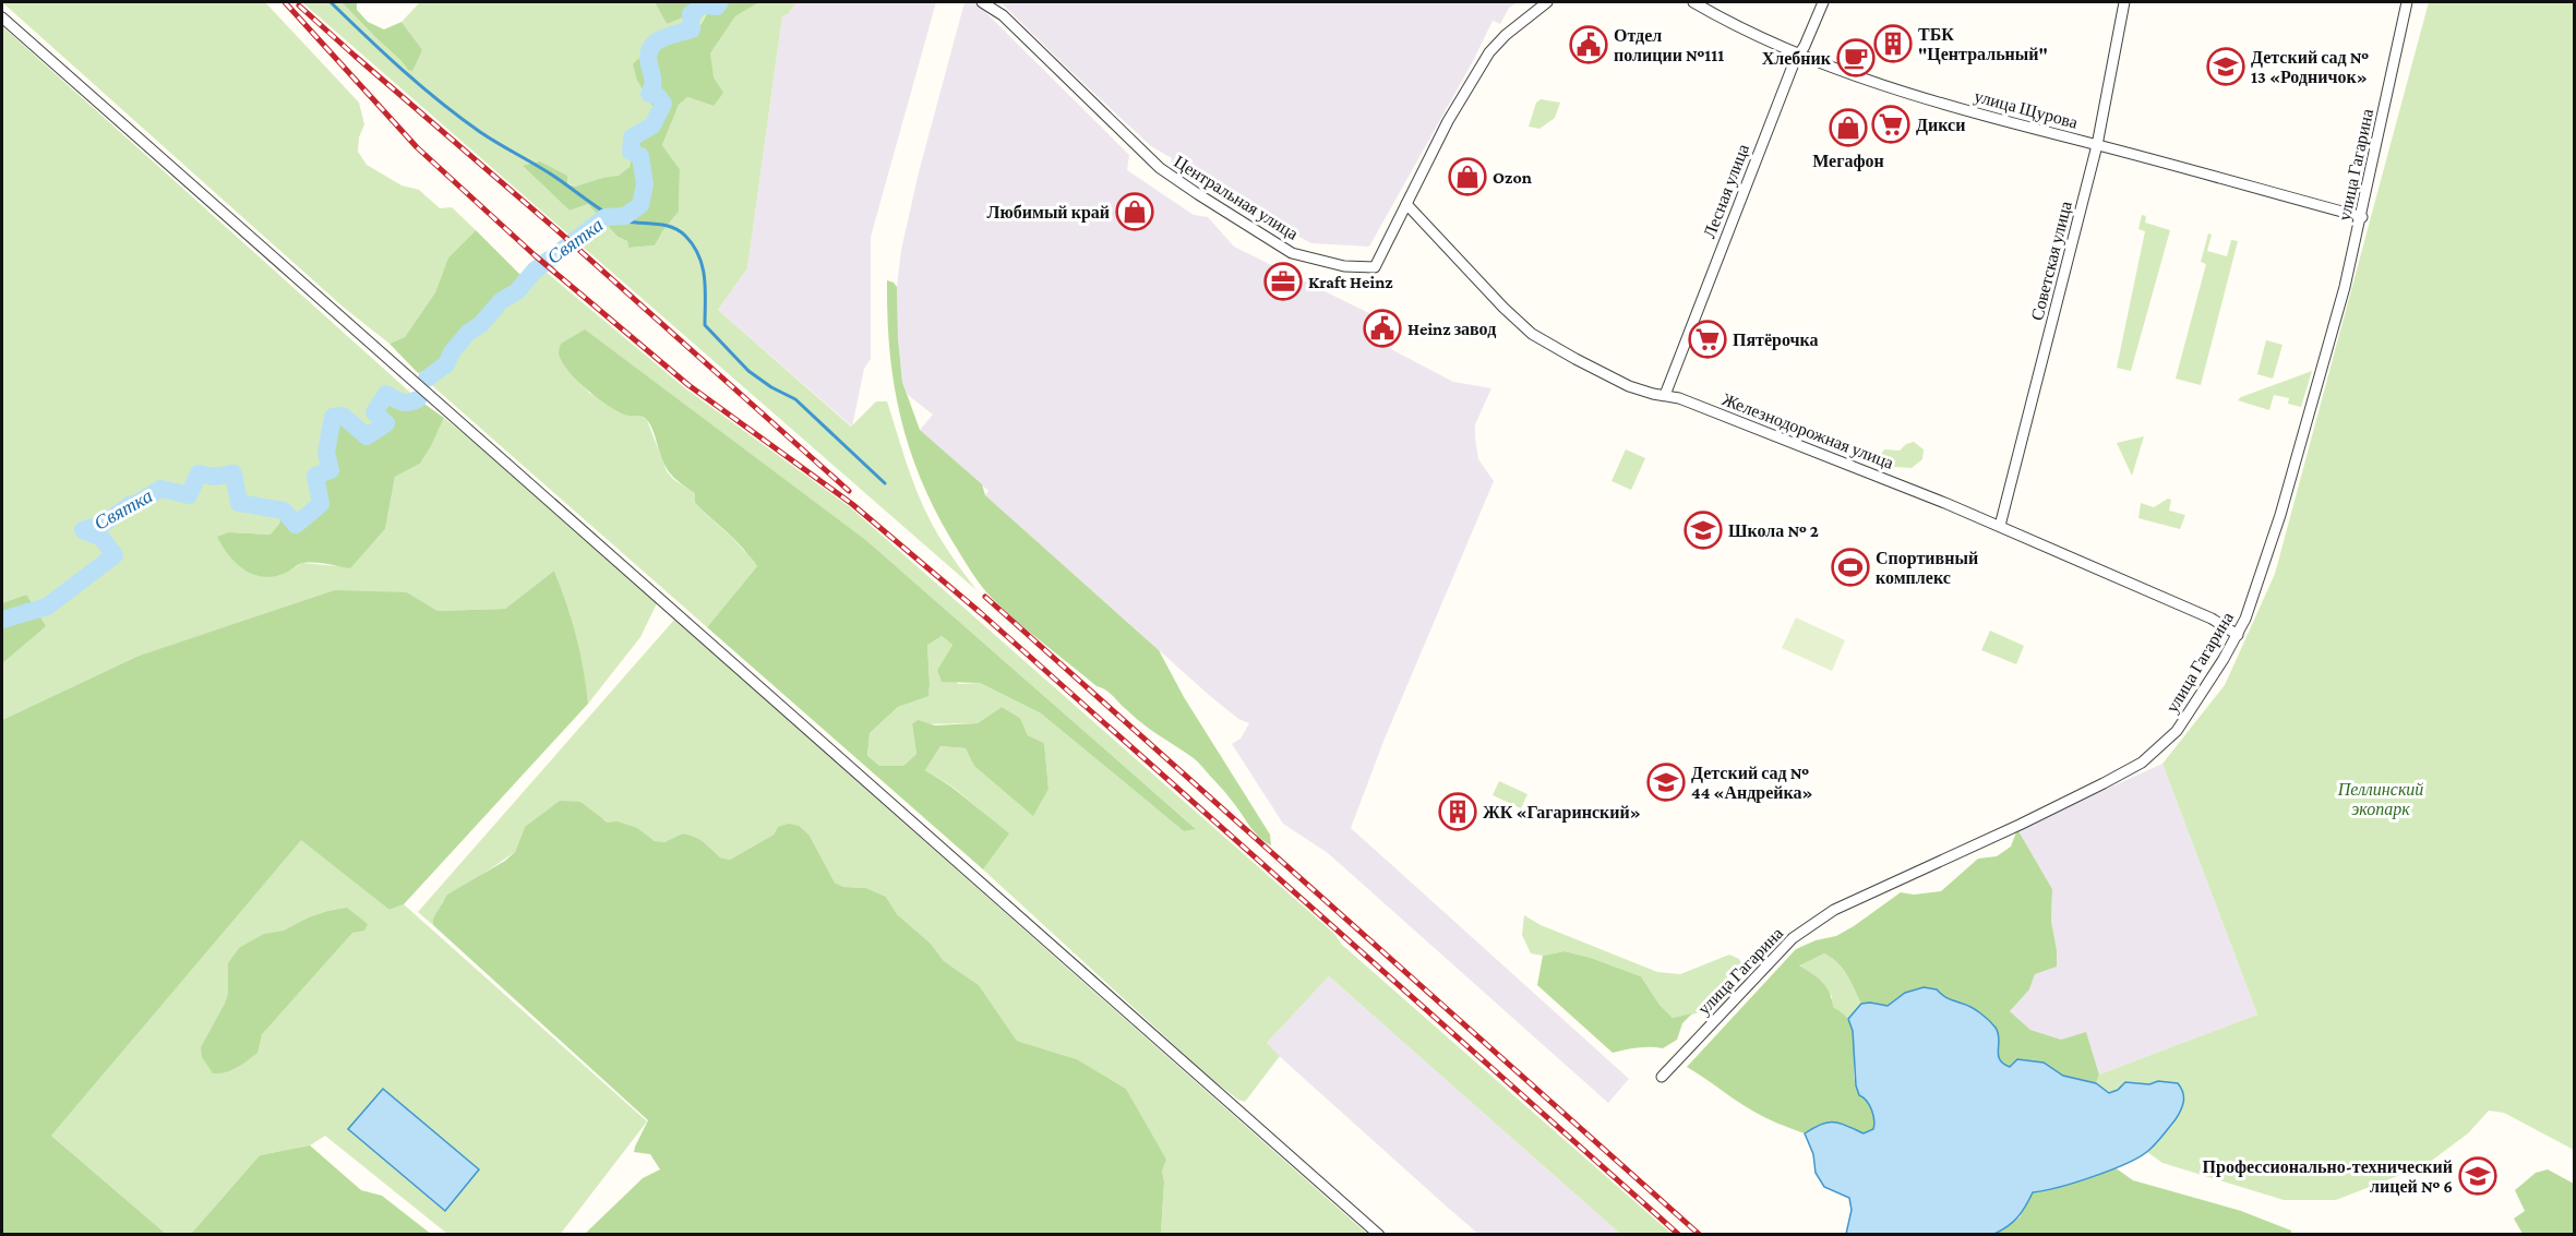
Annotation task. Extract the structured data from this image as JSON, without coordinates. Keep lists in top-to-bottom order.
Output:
{
  "streets": {
    "street": [
      "улица Щурова",
      "улица Гагарина",
      "Лесная улица",
      "Центральная улица",
      "Советская улица",
      "Железнодорожная улица"
    ]
  },
  "crossings": [
    ["улица Щурова", "улица Гагарина"],
    ["улица Щурова", "Лесная улица"],
    ["улица Щурова", "Советская улица"],
    ["улица Гагарина", "Железнодорожная улица"],
    ["Лесная улица", "Железнодорожная улица"],
    ["Центральная улица", "Железнодорожная улица"],
    ["Советская улица", "Железнодорожная улица"]
  ],
  "water": ["Святка"],
  "parks": ["Пеллинский экопарк"],
  "places": {
    "building": ["ТБК \"Центральный\"", "ЖК «Гагаринский»"],
    "public building": ["Отдел полиции №111", "Heinz завод"],
    "cafe": ["Хлебник"],
    "school or university": [
      "Детский сад № 13 «Родничок»",
      "Школа № 2",
      "Детский сад № 44 «Андрейка»",
      "Профессионально-технический лицей № 6"
    ],
    "supermarket": ["Дикси", "Пятёрочка"],
    "shop": ["Мегафон", "Ozon", "Любимый край"],
    "office": ["Kraft Heinz"],
    "sports": ["Спортивный комплекс"]
  }
}
